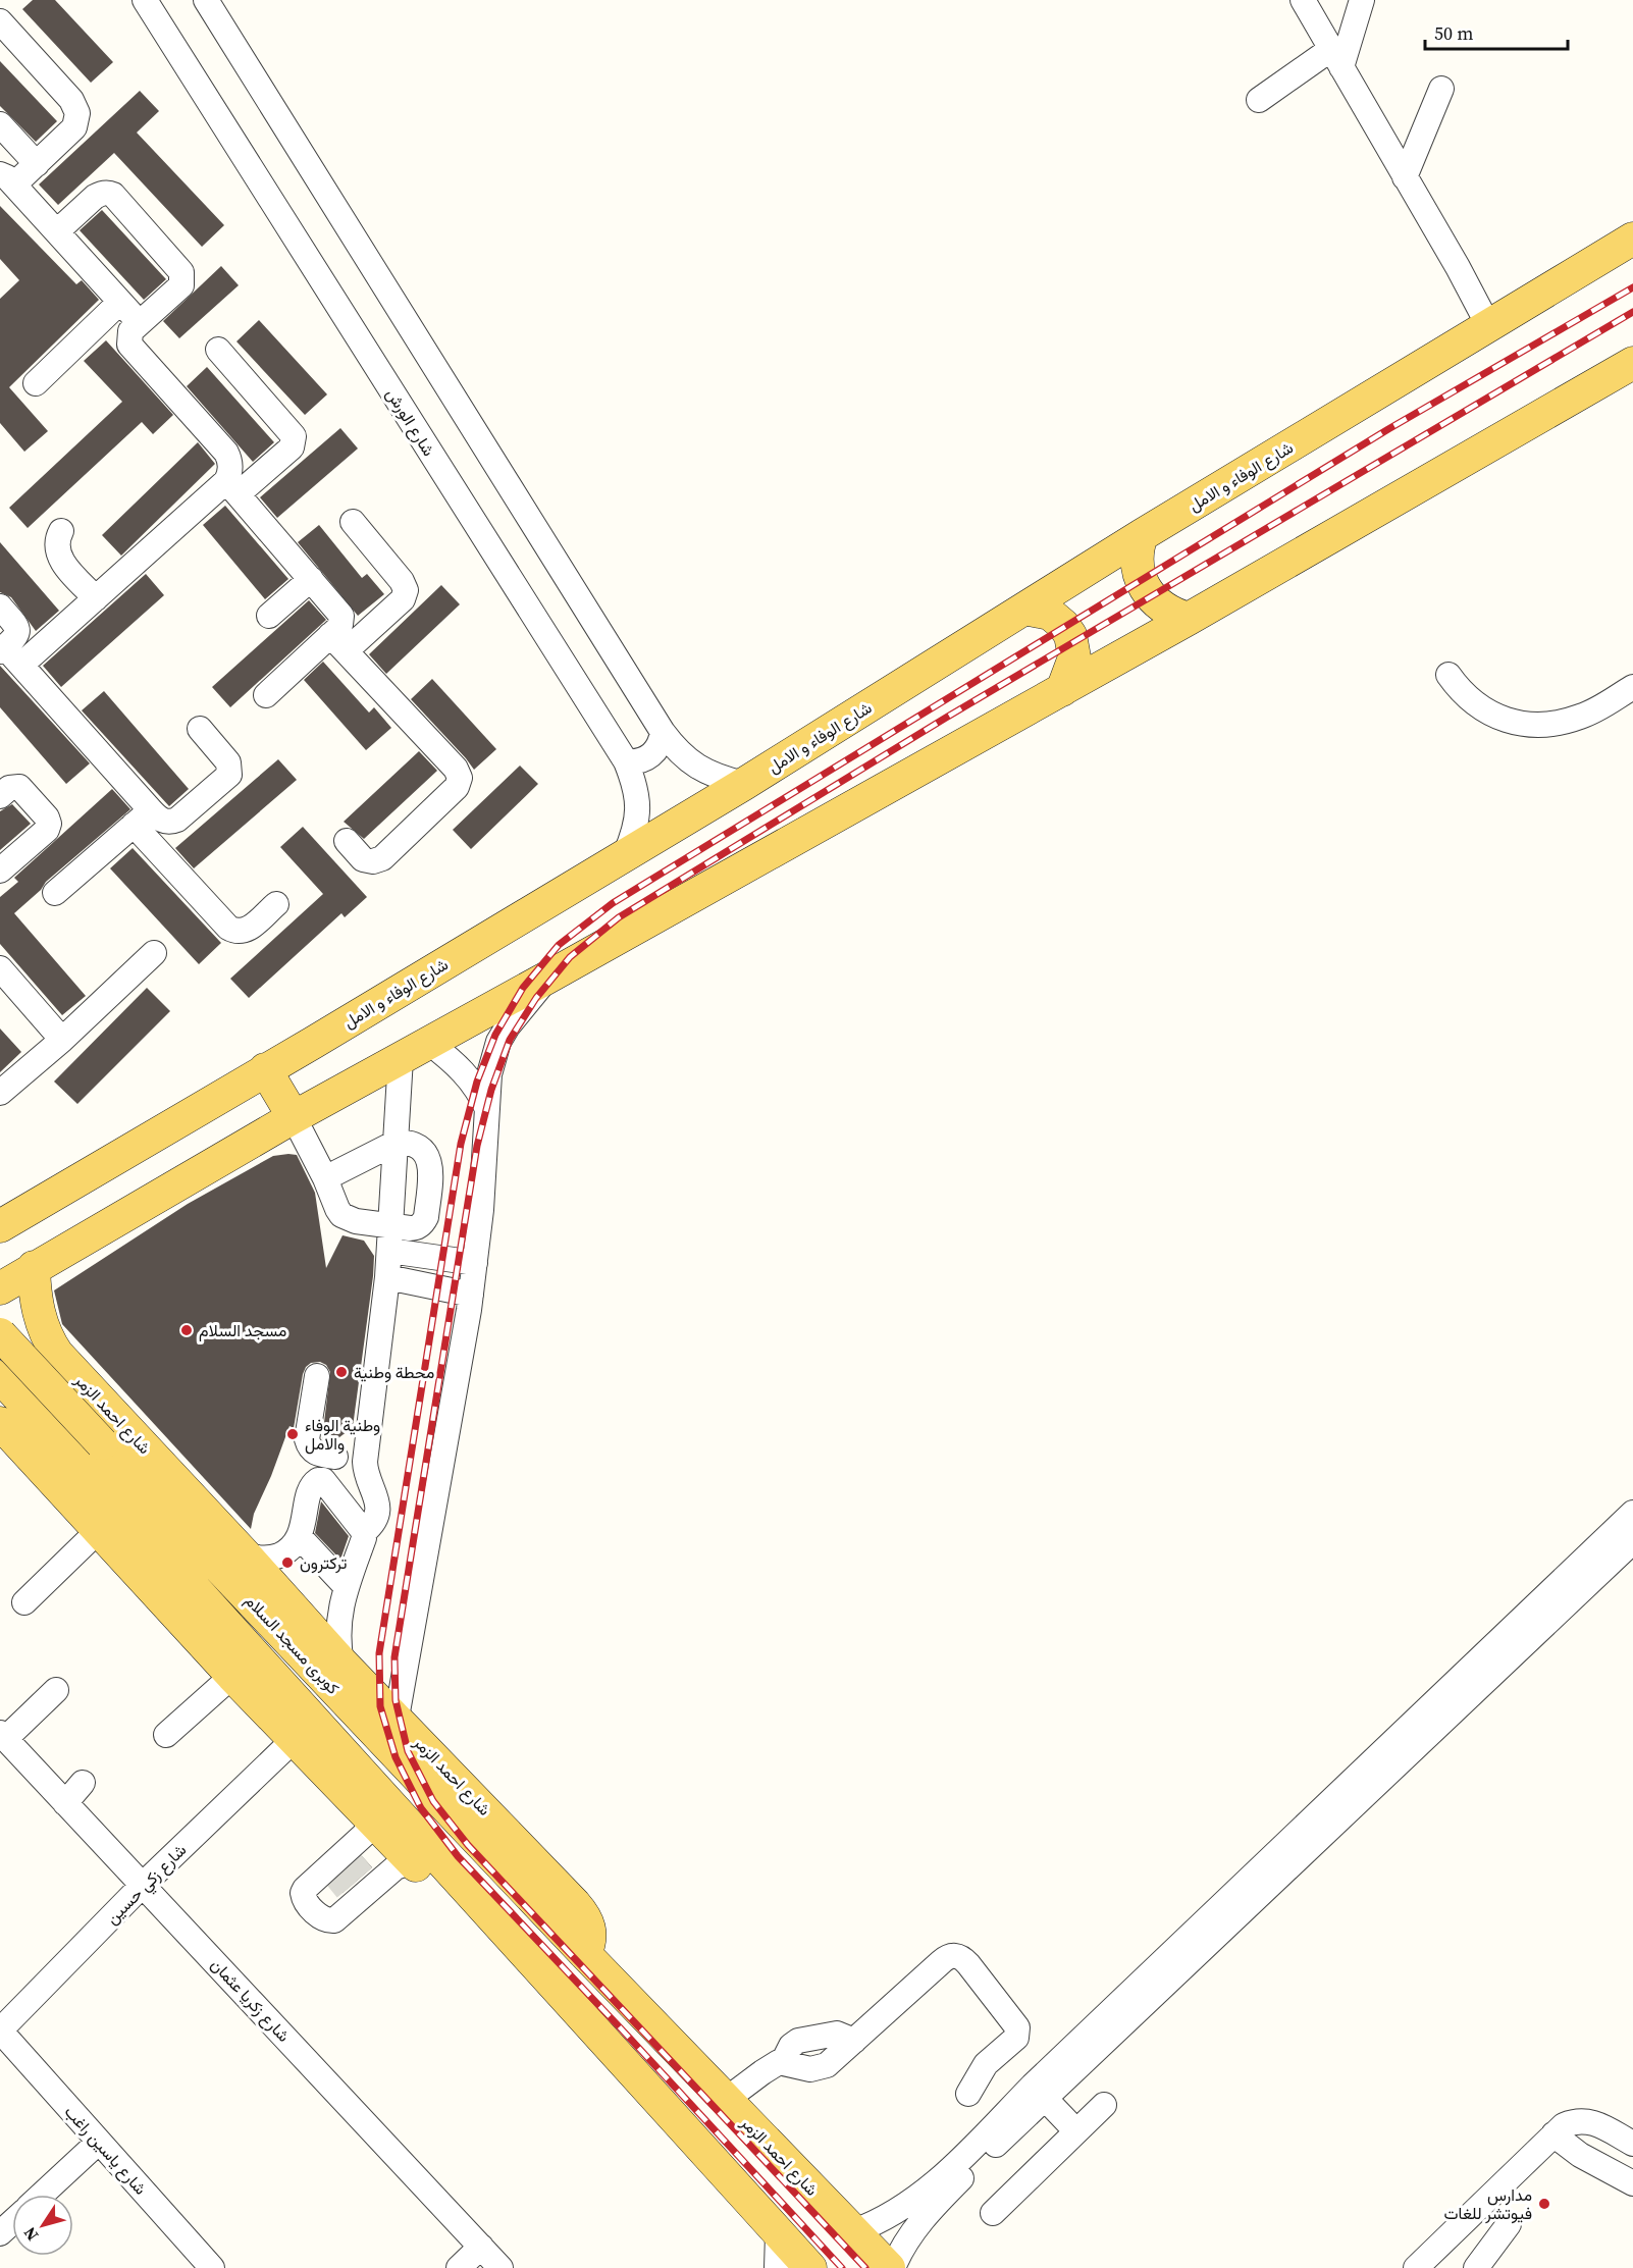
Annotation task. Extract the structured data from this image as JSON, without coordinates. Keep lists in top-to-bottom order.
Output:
{
  "streets": {
    "main road": ["شارع الوفاء و الامل", "شارع احمد الزمر", "كوبرى مسجد السلام"],
    "street": [
      "شارع الورش",
      "شارع زكي حسين",
      "شارع زكريا عثمان",
      "شارع ياسين راغب"
    ]
  },
  "crossings": [
    ["شارع الورش", "شارع الوفاء و الامل"],
    ["شارع احمد الزمر", "كوبرى مسجد السلام"],
    ["شارع زكي حسين", "شارع زكريا عثمان"],
    ["شارع زكي حسين", "شارع ياسين راغب"]
  ],
  "places": [
    "مسجد السلام",
    "محطة وطنية",
    "وطنية الوفاء والامل",
    "تركترون",
    "مدارس فيوتشر للغات"
  ],
  "scale_bar": "50 m",
  "north": "bottom left"
}
